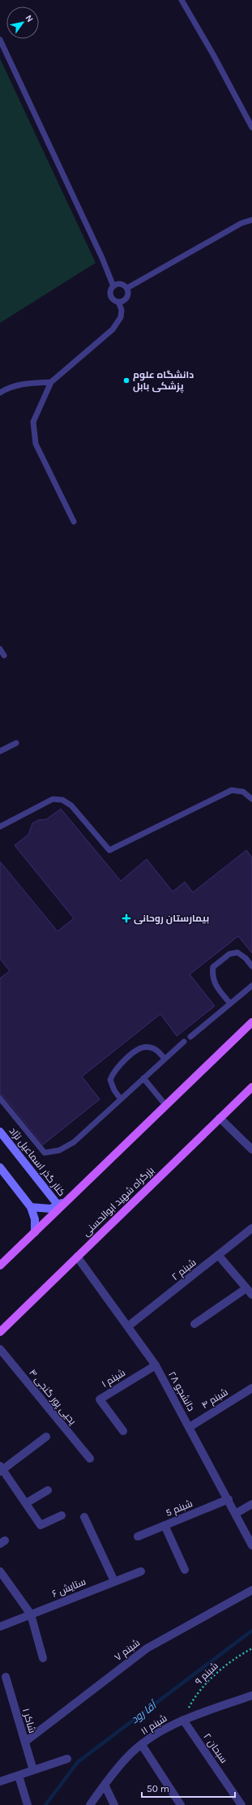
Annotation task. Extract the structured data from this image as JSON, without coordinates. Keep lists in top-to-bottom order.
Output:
{
  "streets": {
    "main road": ["کنار گذر اسماعیل نژاد", "بزرگراه شهید ابوالحسنی"],
    "street": [
      "شبنم ۲",
      "شبنم ۱",
      "دانشجو ۲۸",
      "یحیی پور گنجی ۴",
      "شبنم ۴",
      "شبنم 5",
      "ستایش ۶",
      "شبنم ۷",
      "شاکر ۱",
      "شبنم ۱۱",
      "سبحان ۲"
    ],
    "path": ["شبنم ۹"]
  },
  "crossings": [
    ["بزرگراه شهید ابوالحسنی", "دانشجو ۲۸"],
    ["شبنم ۲", "دانشجو ۲۸"],
    ["شبنم ۱", "دانشجو ۲۸"],
    ["دانشجو ۲۸", "شبنم ۴"],
    ["دانشجو ۲۸", "شبنم 5"],
    ["شبنم ۷", "شاکر ۱"],
    ["شبنم ۹", "شبنم ۱۱"],
    ["شبنم ۹", "سبحان ۲"],
    ["شبنم ۱۱", "سبحان ۲"]
  ],
  "water": ["آقا رود"],
  "places": {
    "other": ["دانشگاه علوم پزشکی بابل"],
    "health": ["بیمارستان روحانی"]
  },
  "scale_bar": "50 m",
  "north": "top right"
}
